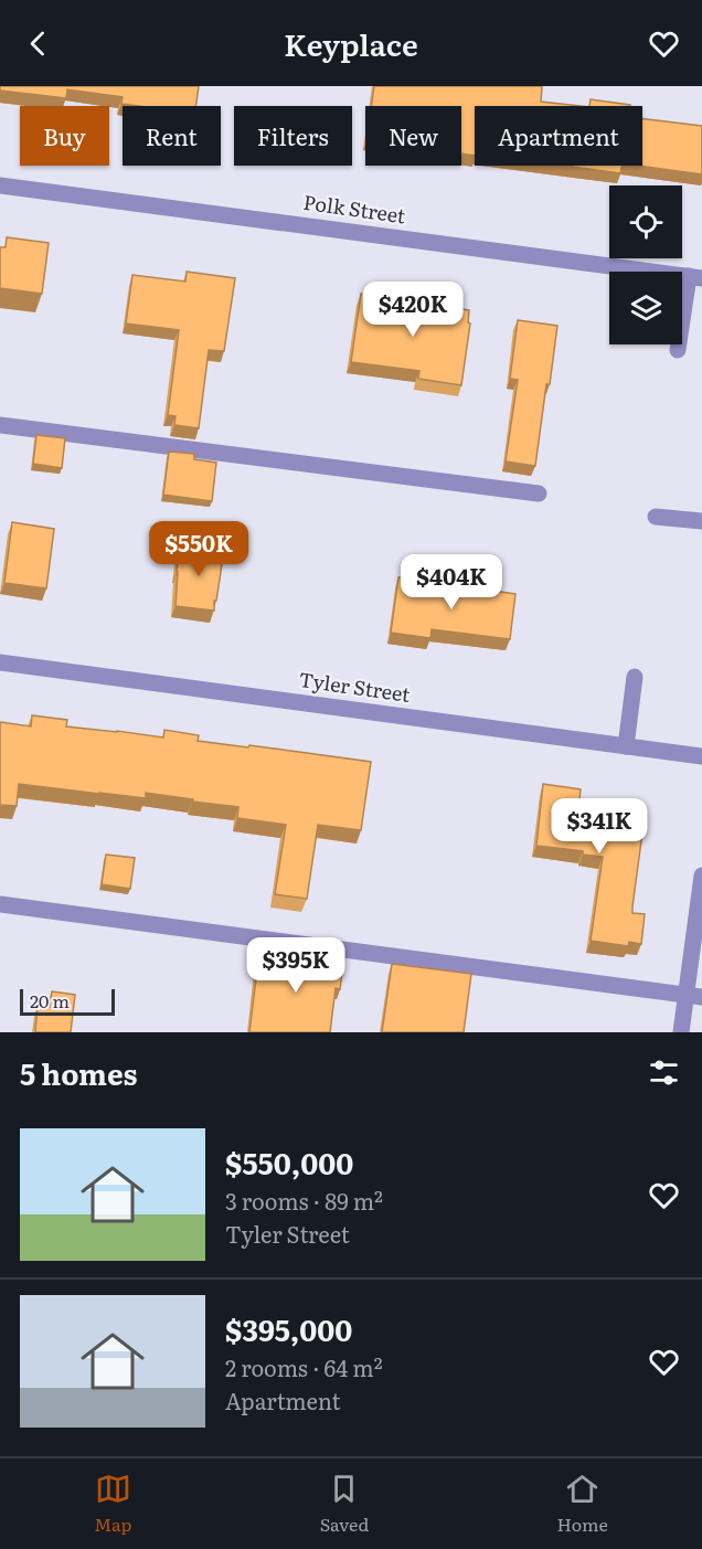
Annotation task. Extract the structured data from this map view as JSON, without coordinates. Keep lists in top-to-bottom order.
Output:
{
  "streets": {
    "street": ["Polk Street", "Tyler Street"]
  },
  "scale_bar": "20 m",
  "page": {
    "header": "Keyplace",
    "chip": [
      "Buy",
      "Rent",
      "Filters",
      "New",
      "Apartment"
    ],
    "price": [
      "$420K",
      "$550K",
      "$404K",
      "$341K",
      "$395K"
    ],
    "scale": "20 m",
    "heading": "5 homes",
    "list": [
      {
        "name": "$550,000",
        "note": "3 rooms · 89 m² · Tyler Street"
      },
      {
        "name": "$395,000",
        "note": "2 rooms · 64 m² · Apartment"
      }
    ],
    "tabs": ["Map", "Saved", "Home"]
  }
}
